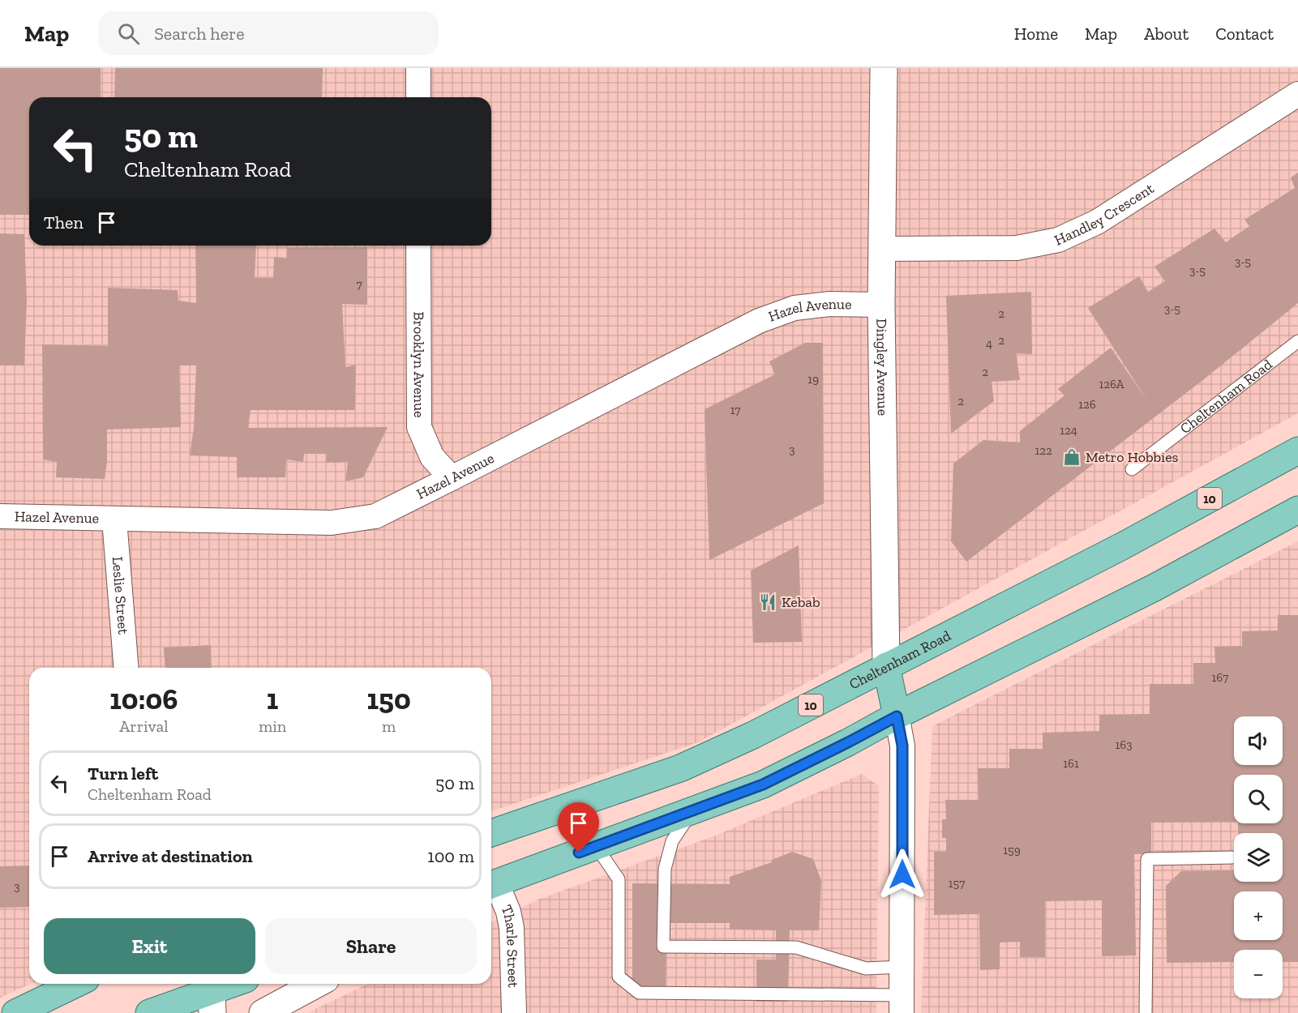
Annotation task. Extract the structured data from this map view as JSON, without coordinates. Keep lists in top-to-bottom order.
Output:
{
  "streets": {
    "main road": ["Cheltenham Road", "10"],
    "street": [
      "Handley Crescent",
      "Hazel Avenue",
      "Brooklyn Avenue",
      "Dingley Avenue",
      "Leslie Street",
      "Tharle Street"
    ]
  },
  "crossings": [
    ["Handley Crescent", "Dingley Avenue"],
    ["Hazel Avenue", "Brooklyn Avenue"],
    ["Hazel Avenue", "Dingley Avenue"],
    ["Hazel Avenue", "Leslie Street"],
    ["Dingley Avenue", "Cheltenham Road"]
  ],
  "places": {
    "shop": ["Metro Hobbies"],
    "restaurant": ["Kebab"]
  },
  "house_numbers": [
    "3-5",
    "3-5",
    "7",
    "3-5",
    "2",
    "2",
    "4",
    "2",
    "19",
    "126A",
    "2",
    "126",
    "17",
    "124",
    "3",
    "122",
    "167",
    "163",
    "161",
    "159",
    "157",
    "3"
  ],
  "page": {
    "header": "Map",
    "search": "Search here",
    "nav": [
      "Home",
      "Map",
      "About",
      "Contact"
    ],
    "turn": ["50 m", "Cheltenham Road"],
    "then": "Then",
    "eta": [
      "10:06",
      "Arrival",
      "1",
      "min",
      "150",
      "m"
    ],
    "map_buttons": ["+", "−"],
    "list": [
      {
        "name": "Turn left",
        "note": "Cheltenham Road",
        "value": "50 m"
      },
      {
        "name": "Arrive at destination",
        "value": "100 m"
      }
    ],
    "buttons": ["Exit", "Share"]
  }
}
